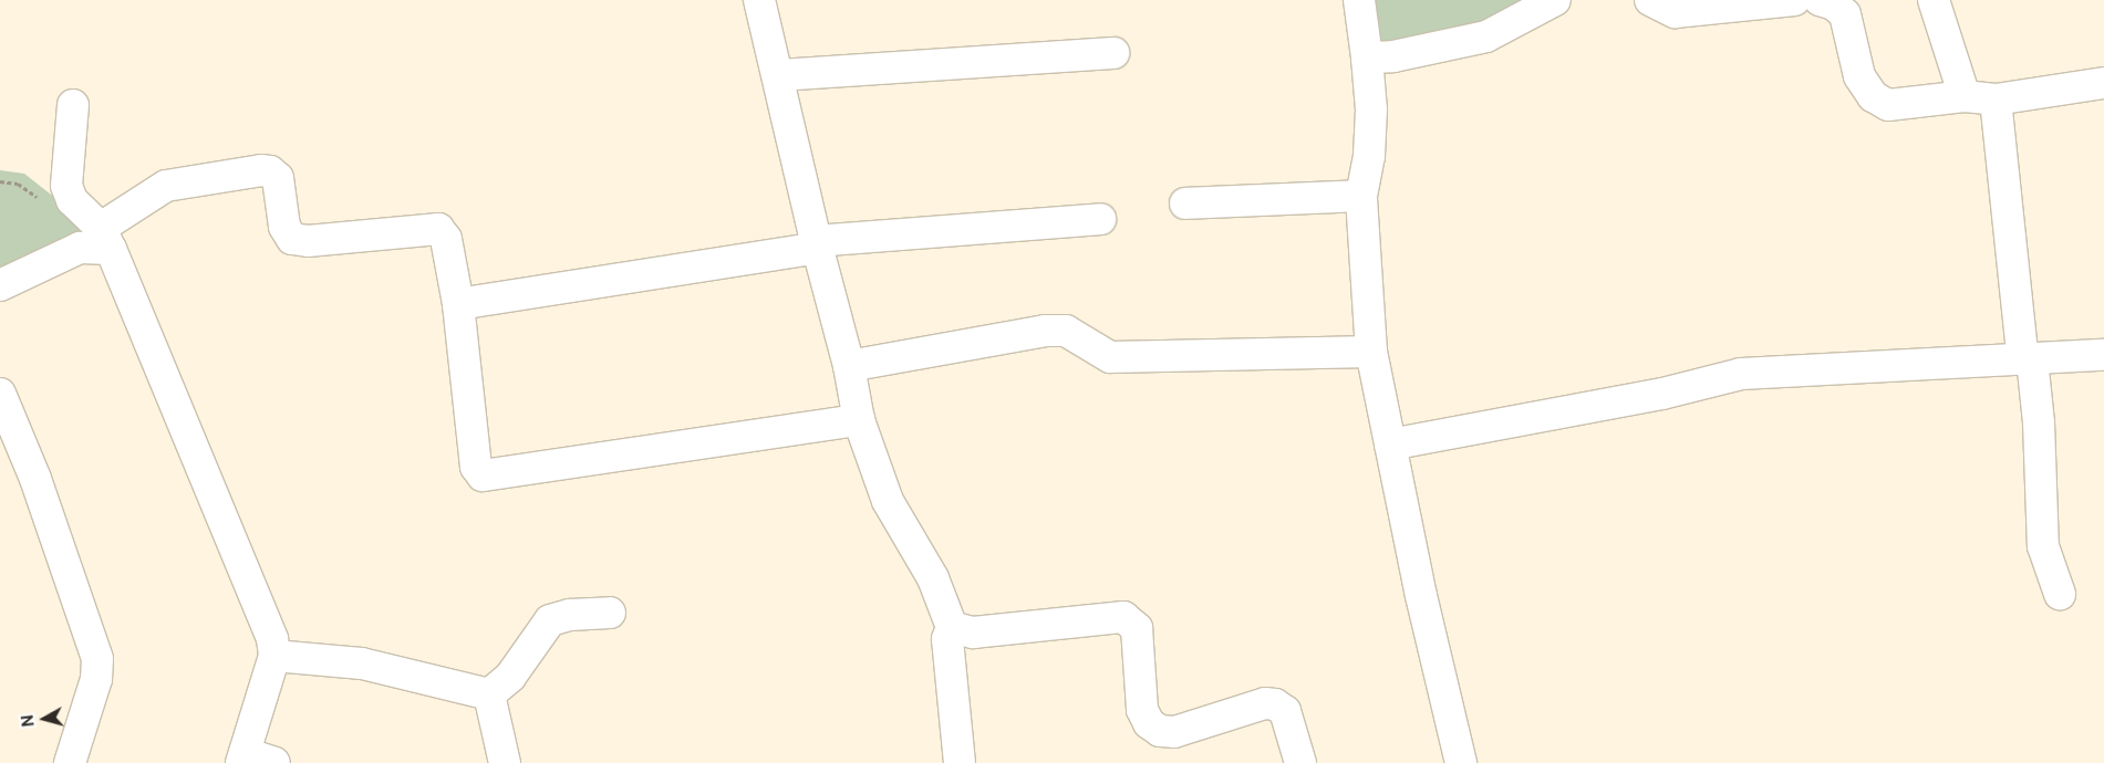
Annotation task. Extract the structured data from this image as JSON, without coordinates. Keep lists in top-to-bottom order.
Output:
{
  "north": "left"
}
